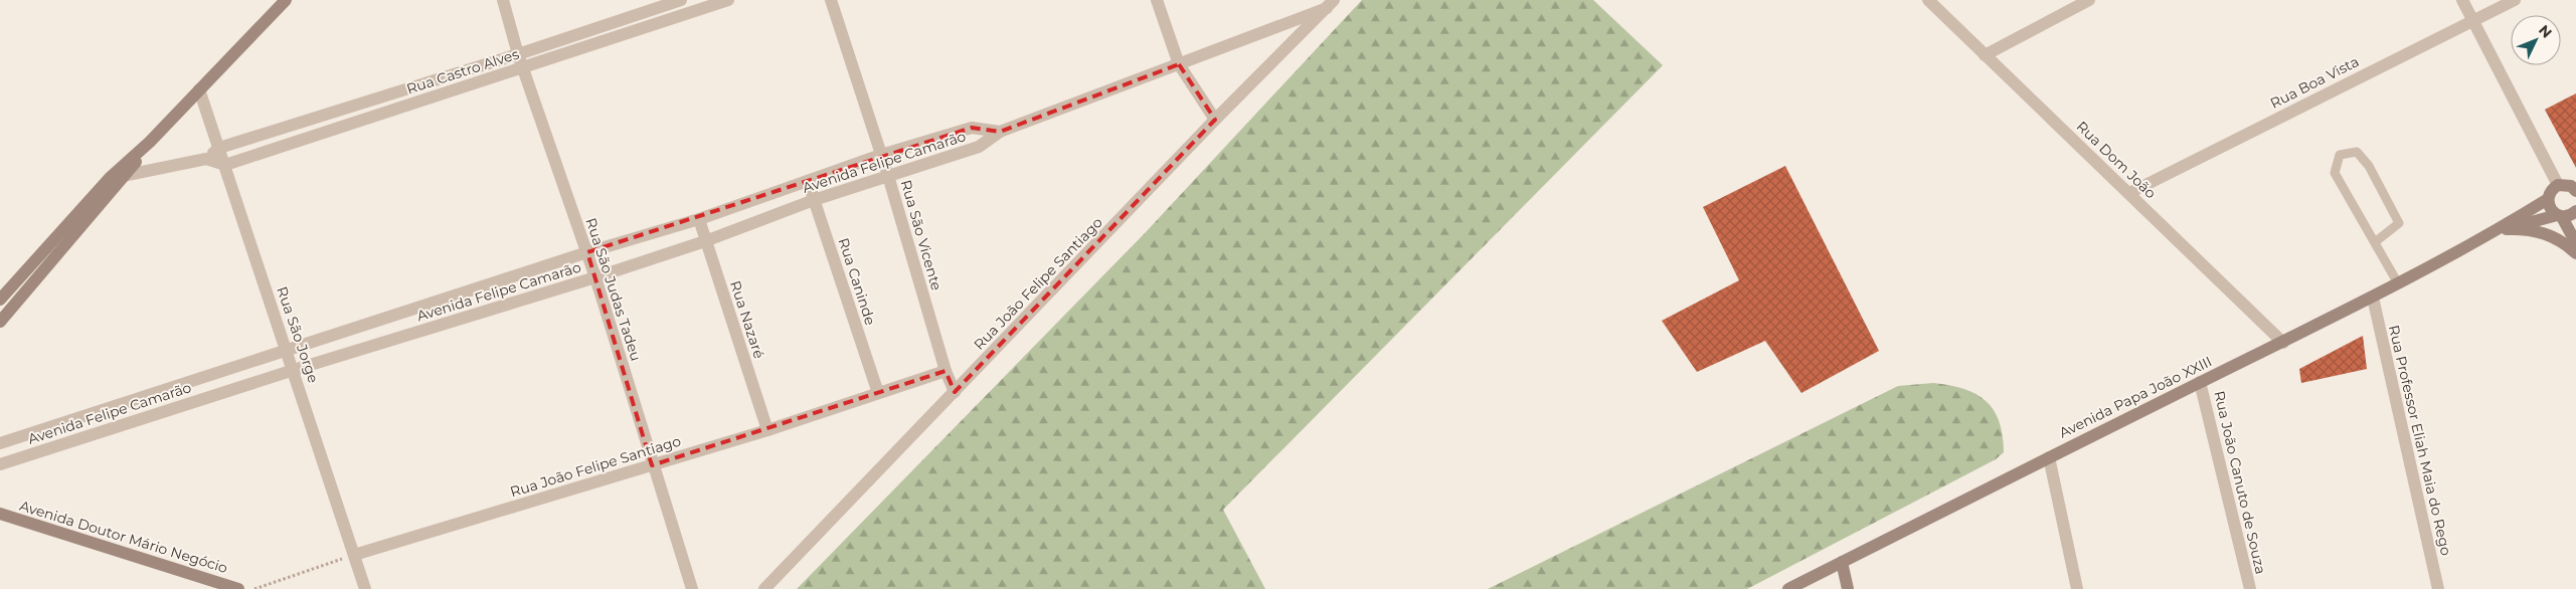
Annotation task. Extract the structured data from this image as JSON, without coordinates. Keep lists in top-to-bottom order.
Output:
{
  "streets": {
    "main road": ["Avenida Papa João XXIII", "Avenida Doutor Mário Negócio"],
    "street": [
      "Rua Castro Alves",
      "Rua Boa Vista",
      "Rua Dom João",
      "Avenida Felipe Camarão",
      "Rua São Vicente",
      "Rua Caninde",
      "Rua João Felipe Santiago",
      "Rua São Judas Tadeu",
      "Rua Nazaré",
      "Rua São Jorge",
      "Rua Professor Eliah Maia do Rego",
      "Rua João Canuto de Souza"
    ]
  },
  "crossings": [
    ["Rua Castro Alves", "Rua São Judas Tadeu"],
    ["Rua Castro Alves", "Rua São Jorge"],
    ["Rua Boa Vista", "Rua Dom João"],
    ["Rua Dom João", "Avenida Papa João XXIII"],
    ["Avenida Felipe Camarão", "Rua São Vicente"],
    ["Avenida Felipe Camarão", "Rua Caninde"],
    ["Avenida Felipe Camarão", "Rua João Felipe Santiago"],
    ["Avenida Felipe Camarão", "Rua São Judas Tadeu"],
    ["Avenida Felipe Camarão", "Rua Nazaré"],
    ["Avenida Felipe Camarão", "Rua São Jorge"],
    ["Rua São Vicente", "Rua João Felipe Santiago"],
    ["Rua Caninde", "Rua João Felipe Santiago"],
    ["Rua João Felipe Santiago", "Rua São Judas Tadeu"],
    ["Rua João Felipe Santiago", "Rua Nazaré"],
    ["Rua João Felipe Santiago", "Rua São Jorge"],
    ["Avenida Papa João XXIII", "Rua Professor Eliah Maia do Rego"],
    ["Avenida Papa João XXIII", "Rua João Canuto de Souza"]
  ],
  "north": "top right"
}
